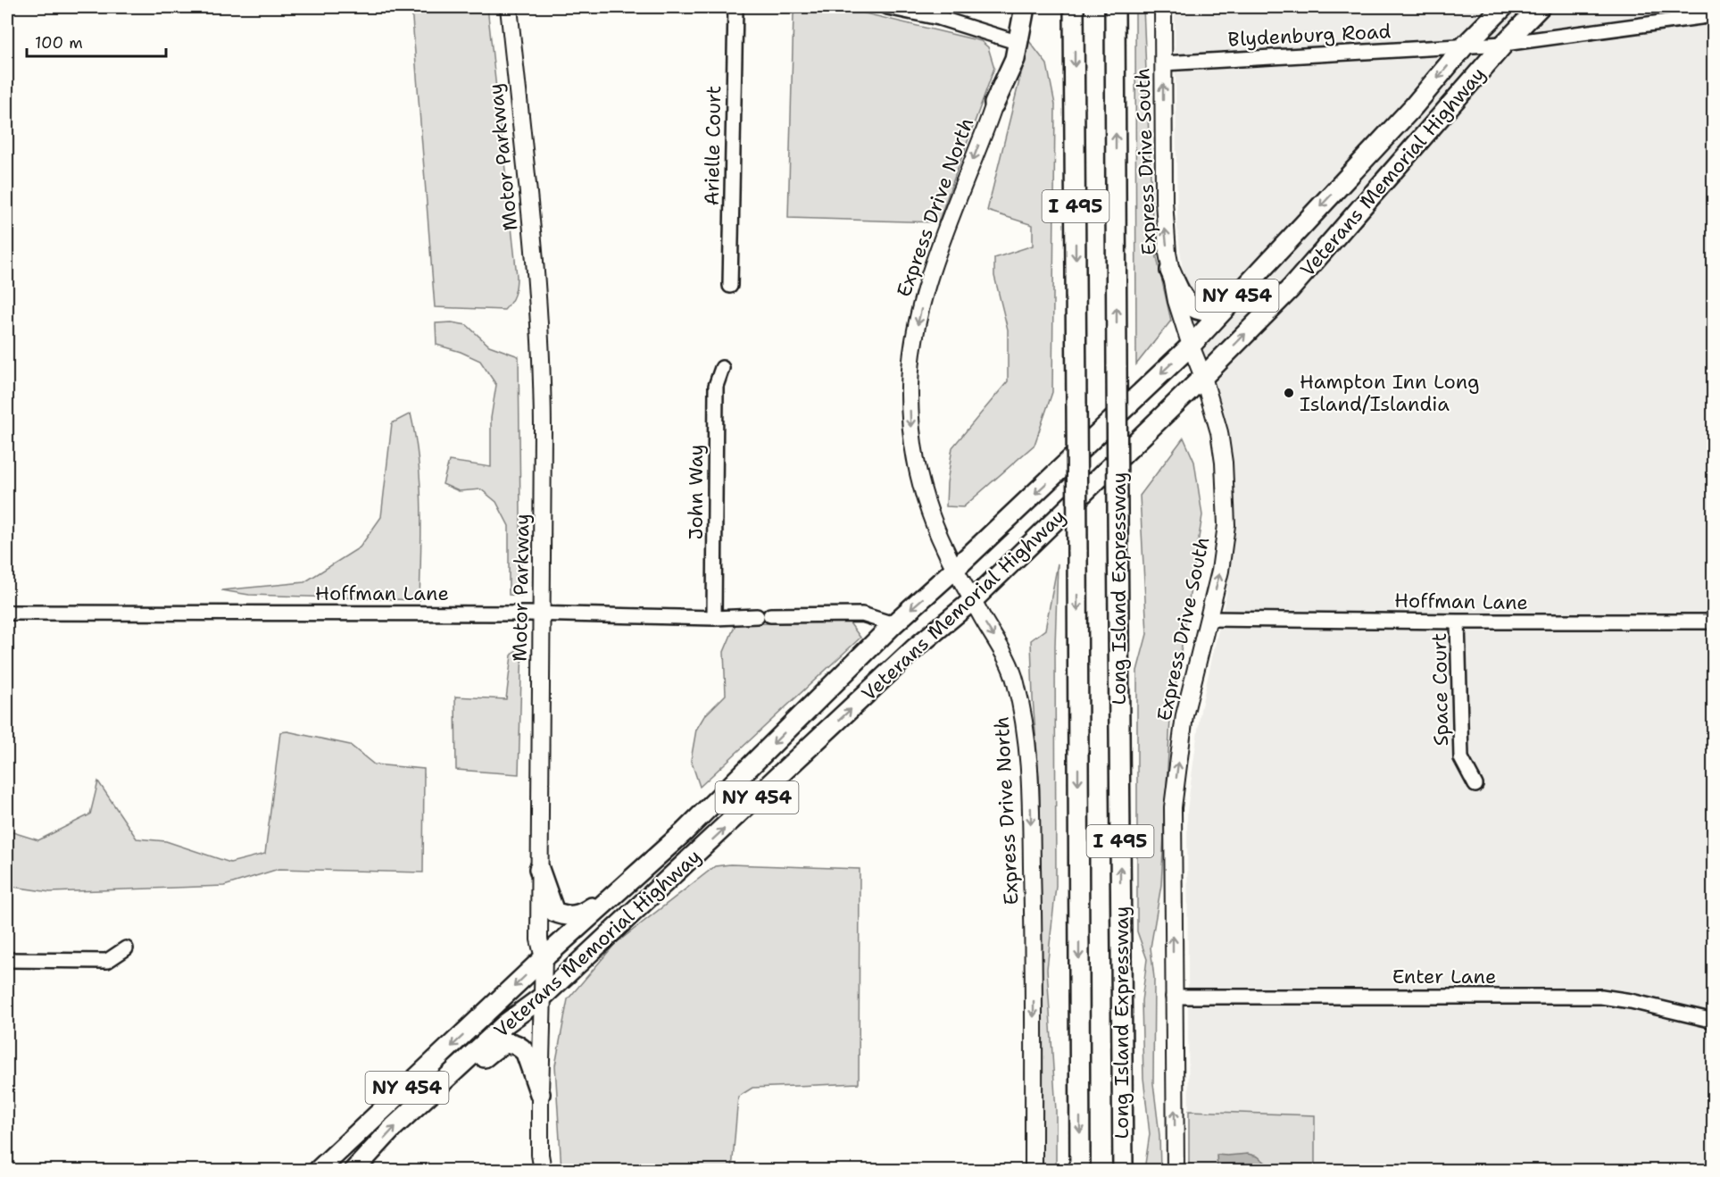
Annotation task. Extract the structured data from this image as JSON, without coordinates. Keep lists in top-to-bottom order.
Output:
{
  "streets": {
    "highway": [
      "Veterans Memorial Highway",
      "I 495",
      "NY 454",
      "Long Island Expressway"
    ],
    "main road": ["Motor Parkway", "Express Drive South", "Express Drive North"],
    "street": [
      "Blydenburg Road",
      "Arielle Court",
      "John Way",
      "Hoffman Lane",
      "Space Court",
      "Enter Lane"
    ]
  },
  "crossings": [
    ["Blydenburg Road", "Express Drive South"],
    ["Blydenburg Road", "Veterans Memorial Highway"],
    ["Motor Parkway", "Veterans Memorial Highway"],
    ["Motor Parkway", "Hoffman Lane"],
    ["Express Drive South", "Veterans Memorial Highway"],
    ["Express Drive South", "Hoffman Lane"],
    ["Express Drive South", "Enter Lane"],
    ["Veterans Memorial Highway", "Express Drive North"],
    ["Veterans Memorial Highway", "Hoffman Lane"],
    ["John Way", "Hoffman Lane"],
    ["Hoffman Lane", "Space Court"]
  ],
  "one_way": ["Express Drive South", "Express Drive North"],
  "places": ["Hampton Inn Long Island/Islandia"],
  "scale_bar": "100 m"
}
